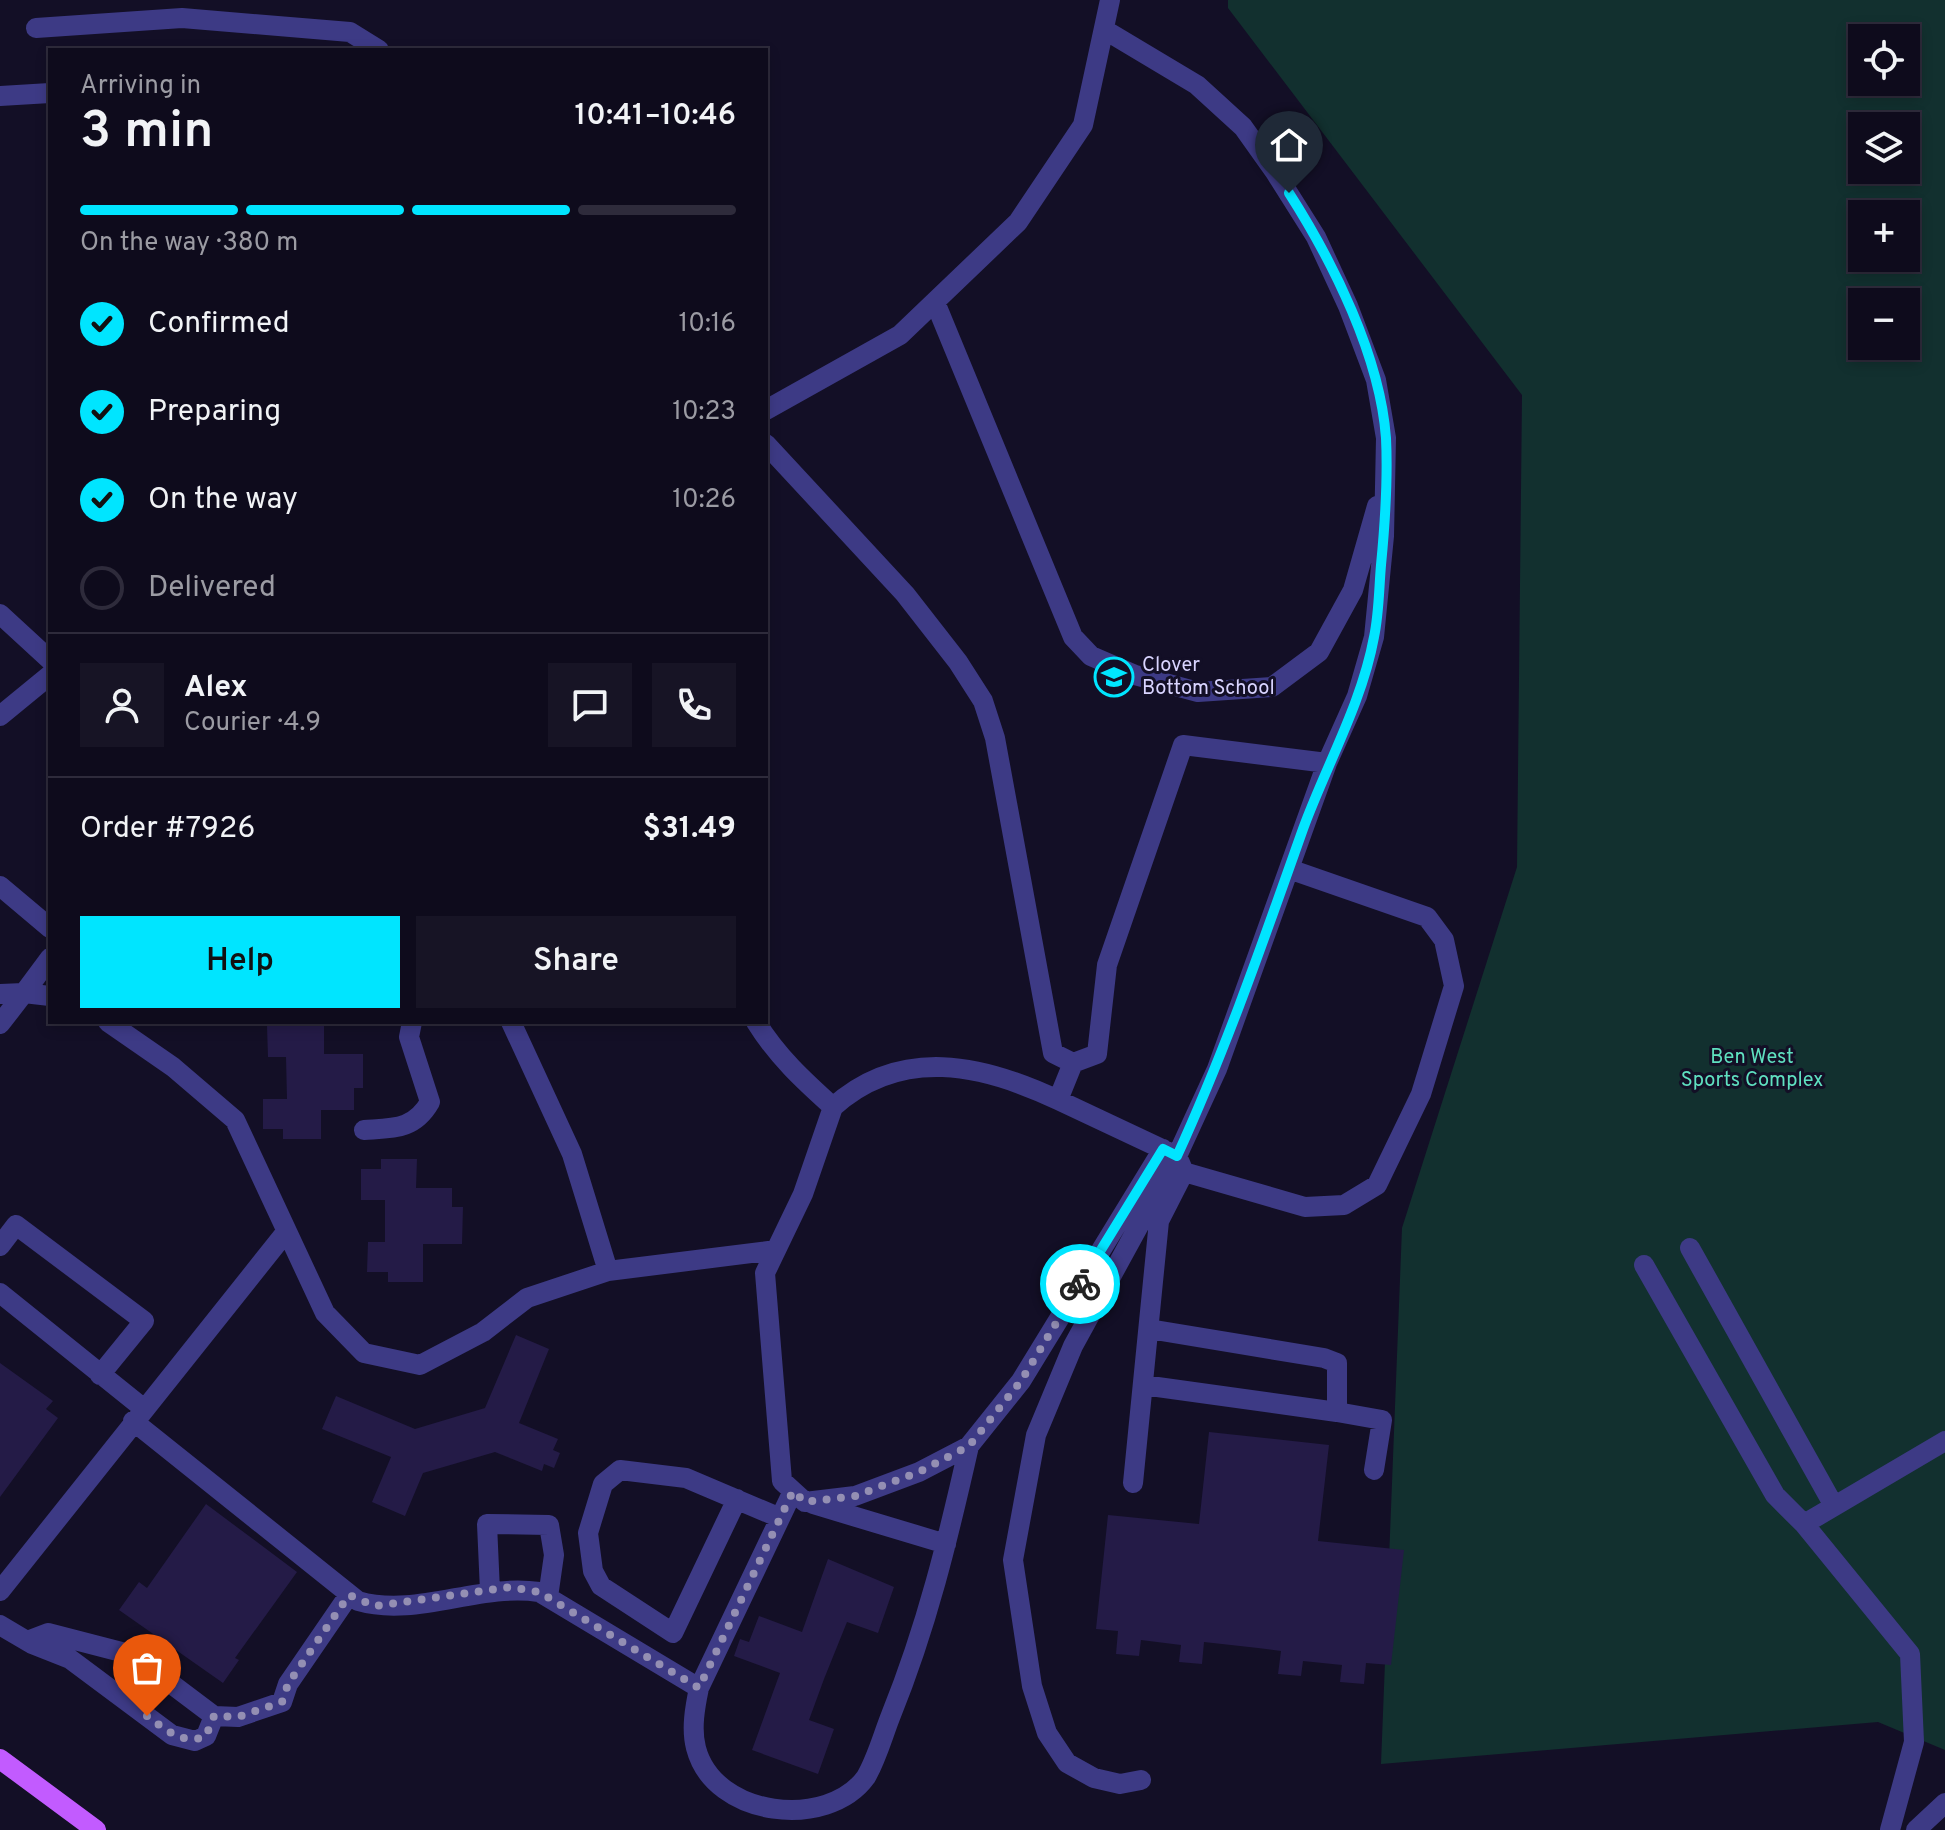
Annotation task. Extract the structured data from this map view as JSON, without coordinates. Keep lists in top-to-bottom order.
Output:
{
  "parks": ["Ben West Sports Complex"],
  "places": {
    "school or university": ["Clover Bottom School"]
  },
  "page": {
    "map_buttons": ["+", "−"],
    "heading": ["3 min", "Arriving in", "10:41–10:46"],
    "panel": [
      "Alex",
      "Courier · 4.9",
      "Order #7926",
      "$31.49"
    ],
    "bar": "On the way · 380 m",
    "list": [
      ["Confirmed", "10:16"],
      ["Preparing", "10:23"],
      ["On the way", "10:26"],
      "Delivered"
    ],
    "buttons": ["Help", "Share"]
  }
}
